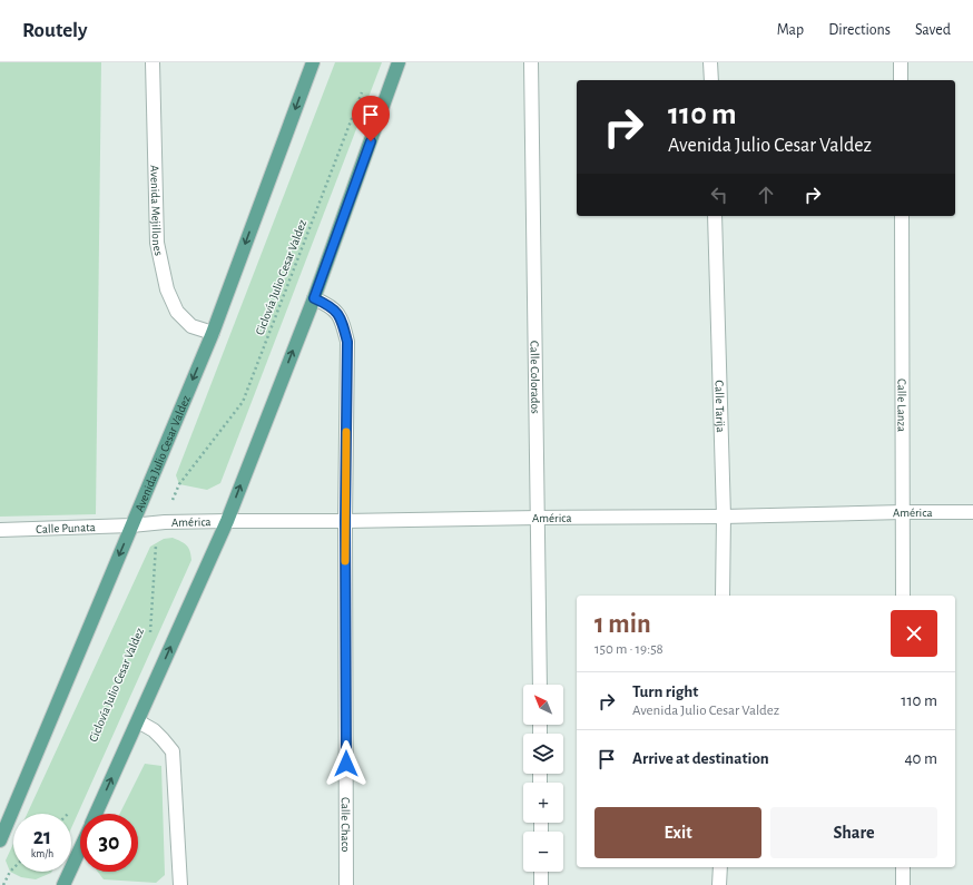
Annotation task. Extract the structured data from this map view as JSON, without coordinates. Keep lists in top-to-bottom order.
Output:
{
  "streets": {
    "main road": ["Avenida Julio Cesar Valdez"],
    "street": [
      "Avenida Mejillones",
      "Calle Colorados",
      "Calle Tarija",
      "Calle Lanza",
      "América",
      "Calle Punata",
      "Calle Chaco"
    ],
    "path": ["Ciclovía Julio Cesar Valdez"]
  },
  "crossings": [
    ["Avenida Mejillones", "Avenida Julio Cesar Valdez"],
    ["Calle Colorados", "América"],
    ["Calle Tarija", "América"],
    ["Calle Lanza", "América"],
    ["Avenida Julio Cesar Valdez", "América"],
    ["Avenida Julio Cesar Valdez", "Calle Punata"],
    ["América", "Calle Punata"],
    ["América", "Calle Chaco"]
  ],
  "north": "top left",
  "page": {
    "header": "Routely",
    "nav": ["Map", "Directions", "Saved"],
    "turn": ["110 m", "Avenida Julio Cesar Valdez"],
    "heading": ["1 min", "150 m · 19:58"],
    "list": [
      {
        "name": "Turn right",
        "note": "Avenida Julio Cesar Valdez",
        "value": "110 m"
      },
      {
        "name": "Arrive at destination",
        "value": "40 m"
      }
    ],
    "map_buttons": ["+", "−"],
    "buttons": ["Exit", "Share"],
    "speed": "21 km/h",
    "limit": "30"
  }
}
